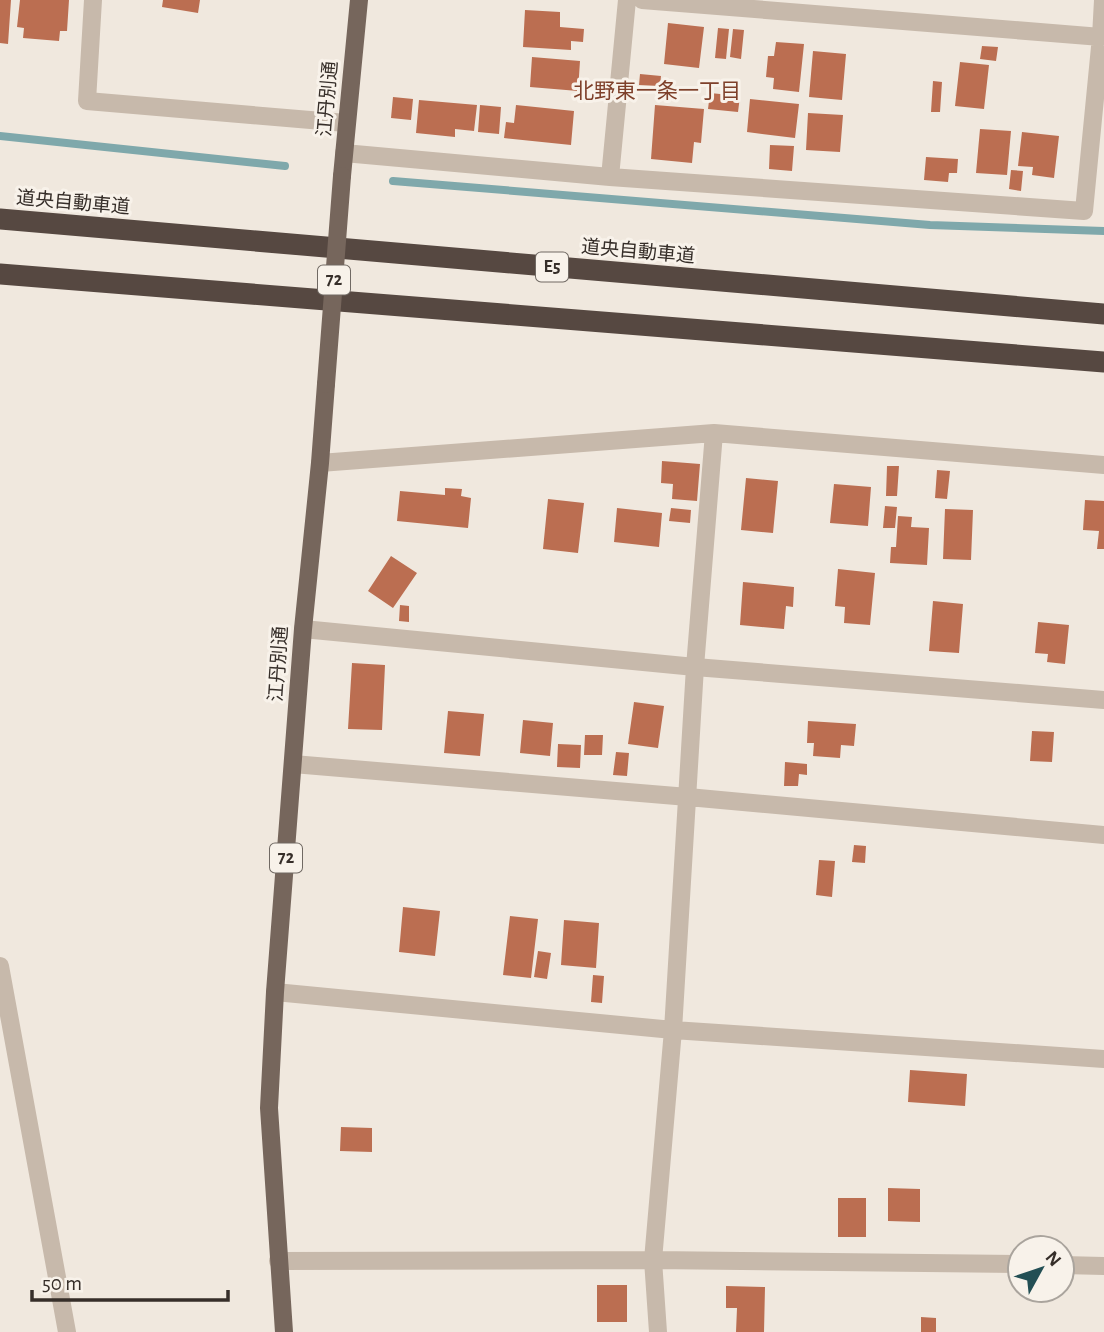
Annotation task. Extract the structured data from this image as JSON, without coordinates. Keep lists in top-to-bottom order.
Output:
{
  "streets": {
    "highway": ["道央自動車道", "E5"],
    "main road": ["江丹別通", "72"]
  },
  "districts": ["北野東一条一丁目"],
  "scale_bar": "50 m",
  "north": "top right"
}
